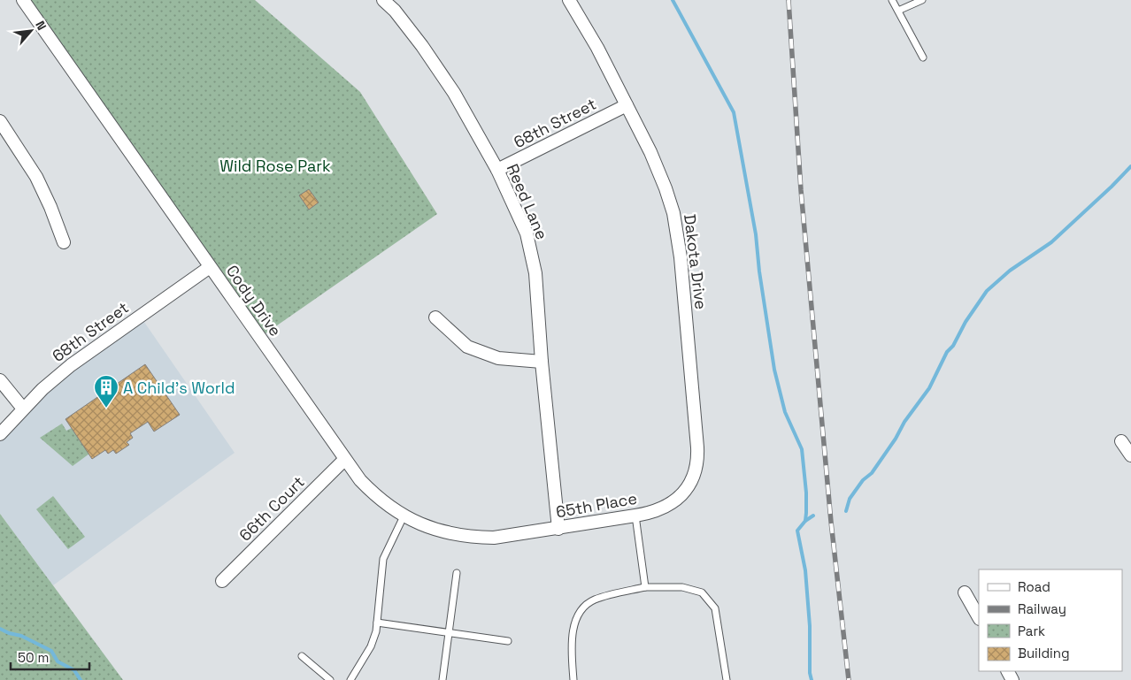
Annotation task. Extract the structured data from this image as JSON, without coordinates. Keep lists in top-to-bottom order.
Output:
{
  "streets": {
    "street": [
      "68th Street",
      "Reed Lane",
      "Dakota Drive",
      "Cody Drive",
      "65th Place",
      "66th Court"
    ]
  },
  "crossings": [
    ["68th Street", "Reed Lane"],
    ["68th Street", "Dakota Drive"],
    ["68th Street", "Cody Drive"],
    ["Reed Lane", "65th Place"],
    ["Dakota Drive", "65th Place"],
    ["Cody Drive", "65th Place"],
    ["Cody Drive", "66th Court"]
  ],
  "parks": ["Wild Rose Park"],
  "places": {
    "building": ["A Child's World"]
  },
  "legend": [
    "Road",
    "Railway",
    "Park",
    "Building"
  ],
  "scale_bar": "50 m",
  "north": "top right"
}
